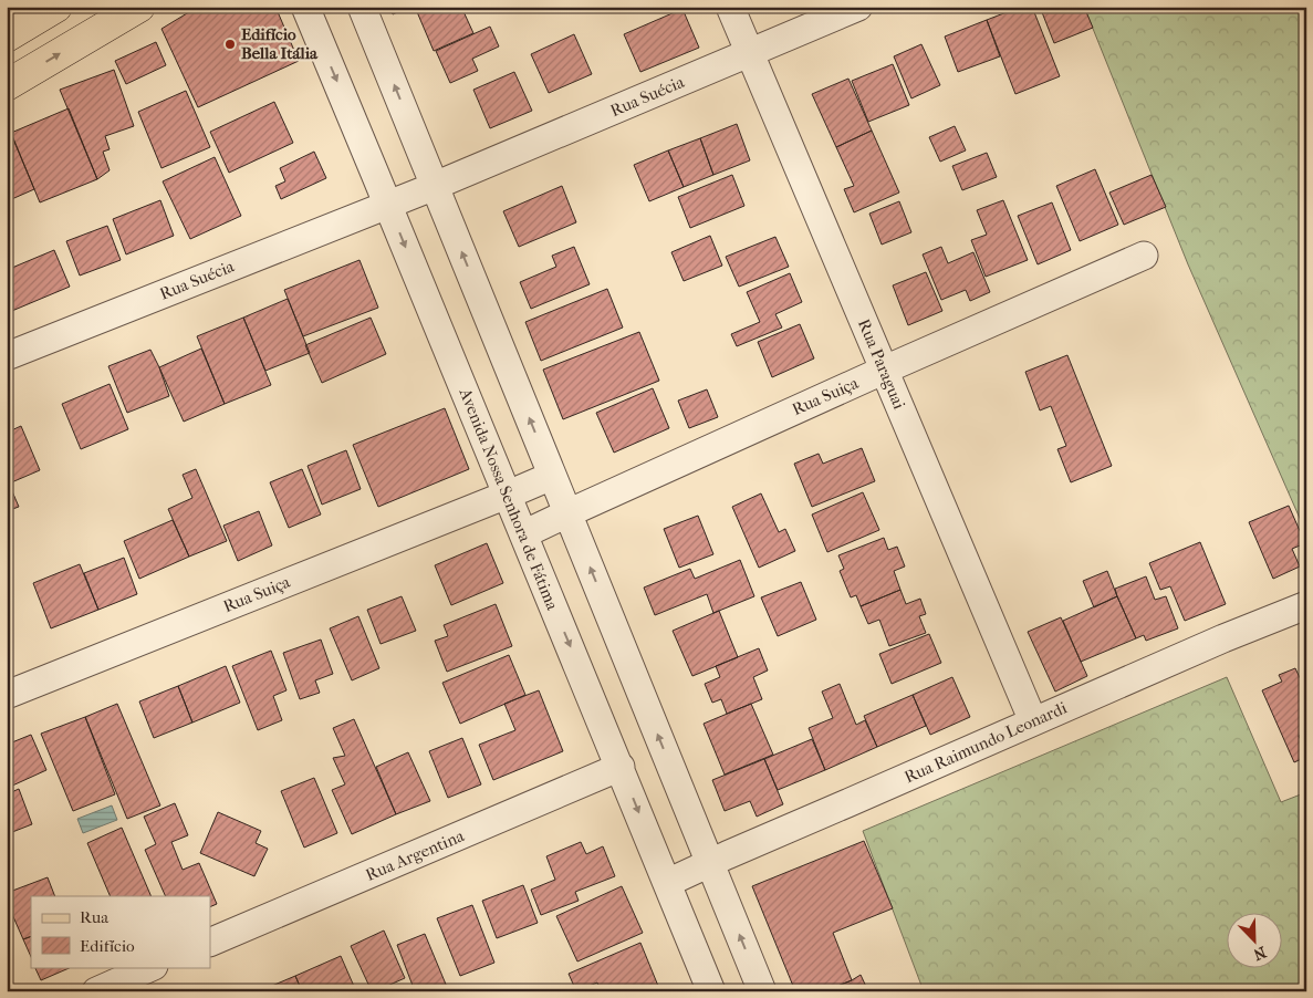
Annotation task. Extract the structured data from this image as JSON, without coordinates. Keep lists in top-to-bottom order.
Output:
{
  "streets": {
    "street": [
      "Rua Suécia",
      "Rua Paraguai",
      "Rua Suiça",
      "Avenida Nossa Senhora de Fátima",
      "Rua Raimundo Leonardi",
      "Rua Argentina"
    ]
  },
  "crossings": [
    ["Rua Suécia", "Rua Paraguai"],
    ["Rua Suécia", "Avenida Nossa Senhora de Fátima"],
    ["Rua Paraguai", "Rua Suiça"],
    ["Rua Paraguai", "Rua Raimundo Leonardi"],
    ["Rua Suiça", "Avenida Nossa Senhora de Fátima"],
    ["Avenida Nossa Senhora de Fátima", "Rua Raimundo Leonardi"],
    ["Avenida Nossa Senhora de Fátima", "Rua Argentina"]
  ],
  "places": ["Edifício Bella Itália"],
  "legend": ["Rua", "Edifício"],
  "north": "bottom right"
}
